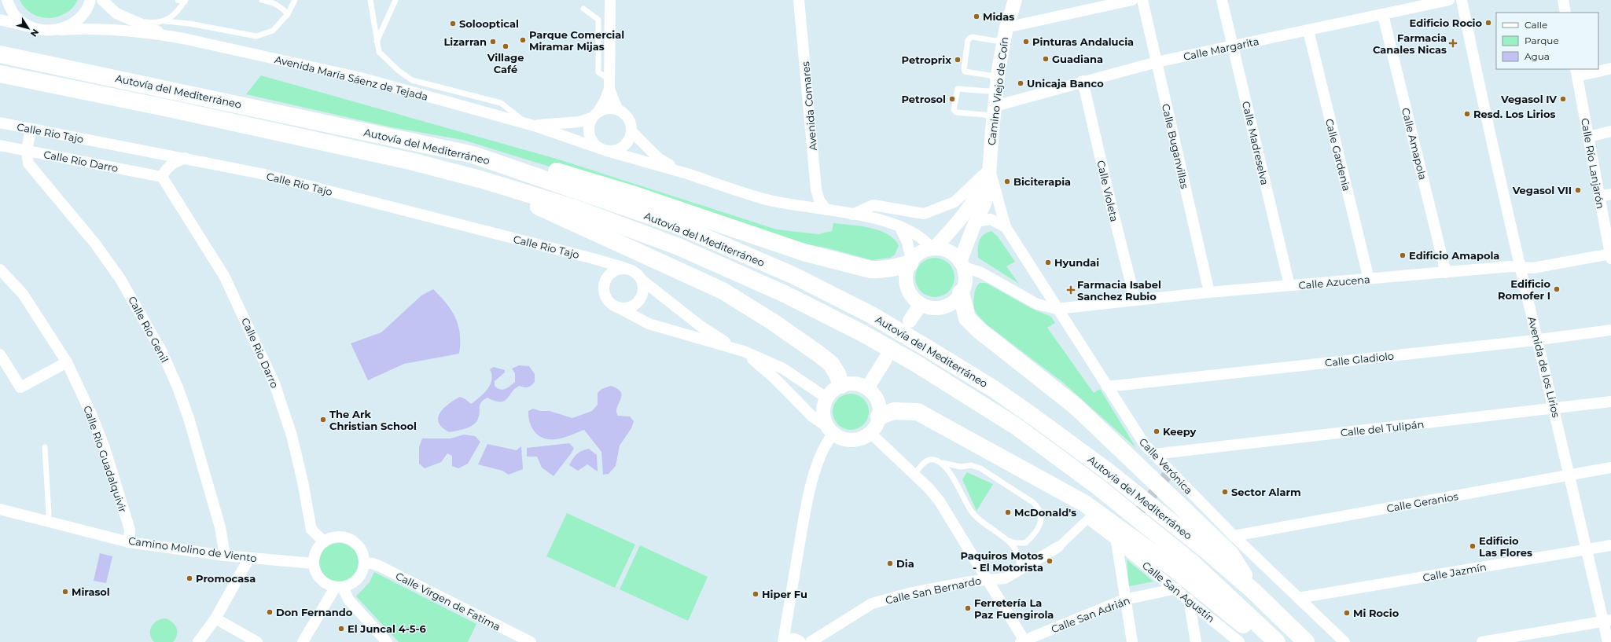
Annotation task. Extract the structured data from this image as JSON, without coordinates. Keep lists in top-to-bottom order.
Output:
{
  "streets": {
    "highway": ["Autovía del Mediterráneo"],
    "street": [
      "Calle Margarita",
      "Avenida María Sáenz de Tejada",
      "Camino Viejo de Coín",
      "Avenida Comares",
      "Calle Rio Tajo",
      "Calle Madreselva",
      "Calle Amapola",
      "Calle Buganvillas",
      "Calle Gardenia",
      "Calle Rio Darro",
      "Calle Río Lanjarón",
      "Calle Violeta",
      "Calle Azucena",
      "Calle Rio Genil",
      "Calle Gladiolo",
      "Avenida de los Lirios",
      "Calle del Tulipán",
      "Calle Rio Guadalquivir",
      "Calle Verónica",
      "Calle Geranios",
      "Camino Molino de Viento",
      "Calle Jazmín",
      "Calle San Bernardo",
      "Calle San Agustín",
      "Calle Virgen de Fatima",
      "Calle San Adrián"
    ]
  },
  "crossings": [
    ["Calle Margarita", "Camino Viejo de Coín"],
    ["Calle Margarita", "Calle Madreselva"],
    ["Calle Margarita", "Calle Amapola"],
    ["Calle Margarita", "Calle Buganvillas"],
    ["Calle Margarita", "Calle Gardenia"],
    ["Calle Margarita", "Calle Violeta"],
    ["Avenida María Sáenz de Tejada", "Camino Viejo de Coín"],
    ["Avenida María Sáenz de Tejada", "Avenida Comares"],
    ["Avenida María Sáenz de Tejada", "Calle Azucena"],
    ["Camino Viejo de Coín", "Calle Azucena"],
    ["Camino Viejo de Coín", "Calle Verónica"],
    ["Calle Rio Tajo", "Calle Rio Genil"],
    ["Calle Madreselva", "Calle Azucena"],
    ["Calle Amapola", "Calle Azucena"],
    ["Calle Buganvillas", "Calle Azucena"],
    ["Calle Gardenia", "Calle Azucena"],
    ["Calle Rio Darro", "Calle Rio Genil"],
    ["Calle Rio Darro", "Camino Molino de Viento"],
    ["Calle Rio Darro", "Calle Virgen de Fatima"],
    ["Calle Río Lanjarón", "Calle Azucena"],
    ["Calle Violeta", "Calle Azucena"],
    ["Calle Azucena", "Avenida de los Lirios"],
    ["Calle Azucena", "Calle Verónica"],
    ["Calle Rio Genil", "Camino Molino de Viento"],
    ["Calle Gladiolo", "Avenida de los Lirios"],
    ["Calle Gladiolo", "Calle Verónica"],
    ["Avenida de los Lirios", "Calle del Tulipán"],
    ["Avenida de los Lirios", "Calle Geranios"],
    ["Avenida de los Lirios", "Calle Jazmín"],
    ["Calle del Tulipán", "Calle Verónica"],
    ["Calle Rio Guadalquivir", "Camino Molino de Viento"],
    ["Calle Verónica", "Calle Geranios"],
    ["Calle Verónica", "Calle Jazmín"],
    ["Camino Molino de Viento", "Calle Virgen de Fatima"],
    ["Calle San Agustín", "Calle San Adrián"]
  ],
  "places": {
    "other": [
      "Midas",
      "Edificio Rocio",
      "Solooptical",
      "Parque Comercial Miramar Mijas",
      "Lizarran",
      "Pinturas Andalucia",
      "Village Café",
      "Guadiana",
      "Petroprix",
      "Unicaja Banco",
      "Petrosol",
      "Vegasol IV",
      "Resd. Los Lirios",
      "Biciterapia",
      "Vegasol VII",
      "Edificio Amapola",
      "Hyundai",
      "Edificio Romofer I",
      "The Ark Christian School",
      "Keepy",
      "Sector Alarm",
      "McDonald's",
      "Edificio Las Flores",
      "Paquiros Motos - El Motorista",
      "Dia",
      "Promocasa",
      "Mirasol",
      "Hiper Fu",
      "Ferretería La Paz Fuengirola",
      "Don Fernando",
      "Mi Rocio",
      "El Juncal 4-5-6"
    ],
    "health": ["Farmacia Canales Nicas", "Farmacia Isabel Sanchez Rubio"]
  },
  "legend": ["Calle", "Parque", "Agua"],
  "north": "bottom right"
}
